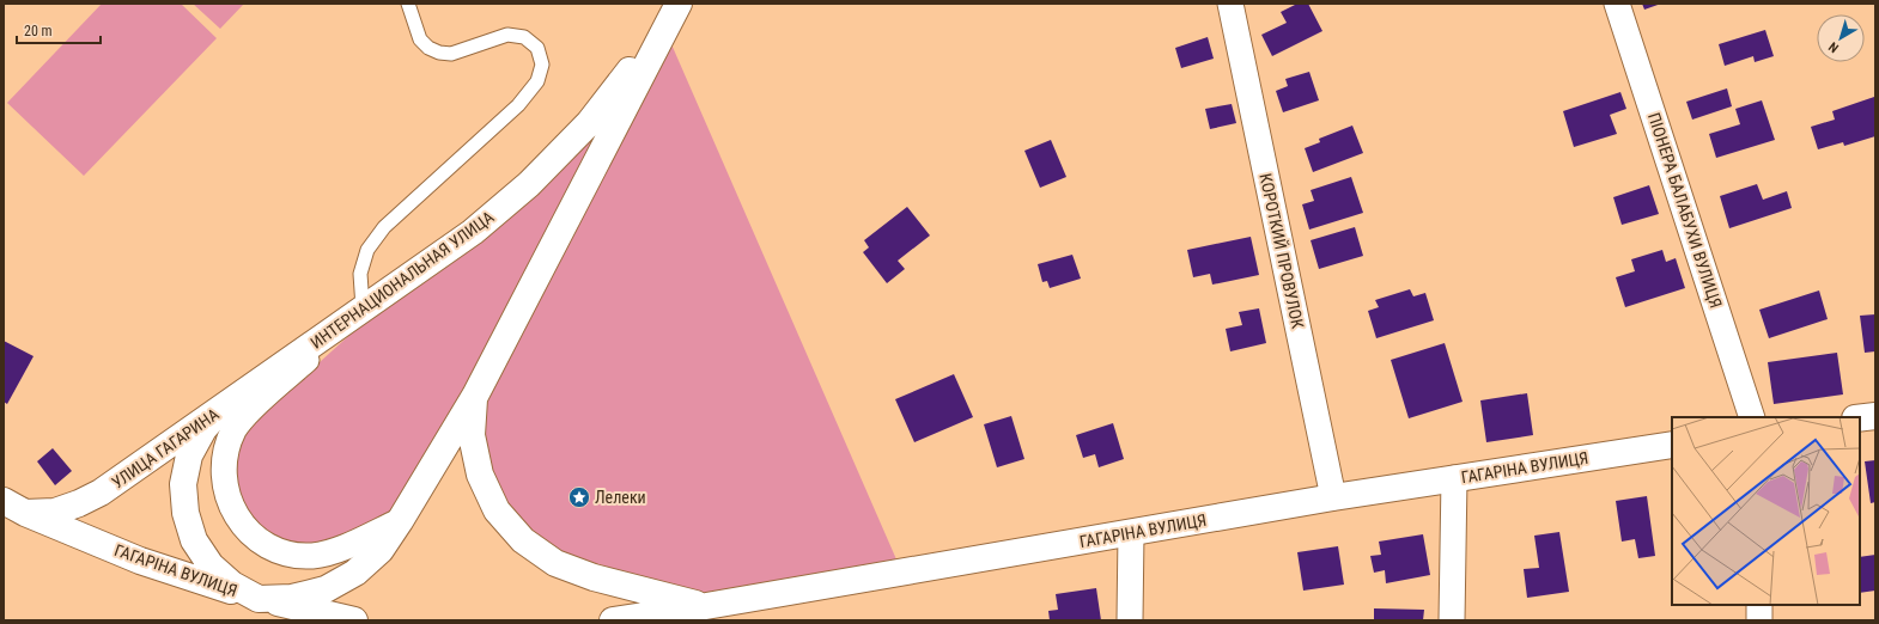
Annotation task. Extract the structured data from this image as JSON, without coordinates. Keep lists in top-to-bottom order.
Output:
{
  "streets": {
    "street": [
      "ПІОНЕРА БАЛАБУХИ ВУЛИЦЯ",
      "КОРОТКИЙ ПРОВУЛОК",
      "ИНТЕРНАЦИОНАЛЬНАЯ УЛИЦА",
      "УЛИЦА ГАГАРИНА",
      "ГАГАРІНА ВУЛИЦЯ"
    ]
  },
  "crossings": [
    ["КОРОТКИЙ ПРОВУЛОК", "ГАГАРІНА ВУЛИЦЯ"],
    ["ИНТЕРНАЦИОНАЛЬНАЯ УЛИЦА", "УЛИЦА ГАГАРИНА"],
    ["ИНТЕРНАЦИОНАЛЬНАЯ УЛИЦА", "ГАГАРІНА ВУЛИЦЯ"],
    ["УЛИЦА ГАГАРИНА", "ГАГАРІНА ВУЛИЦЯ"]
  ],
  "places": {
    "place": ["Лелеки"]
  },
  "scale_bar": "20 m",
  "north": "bottom left"
}
